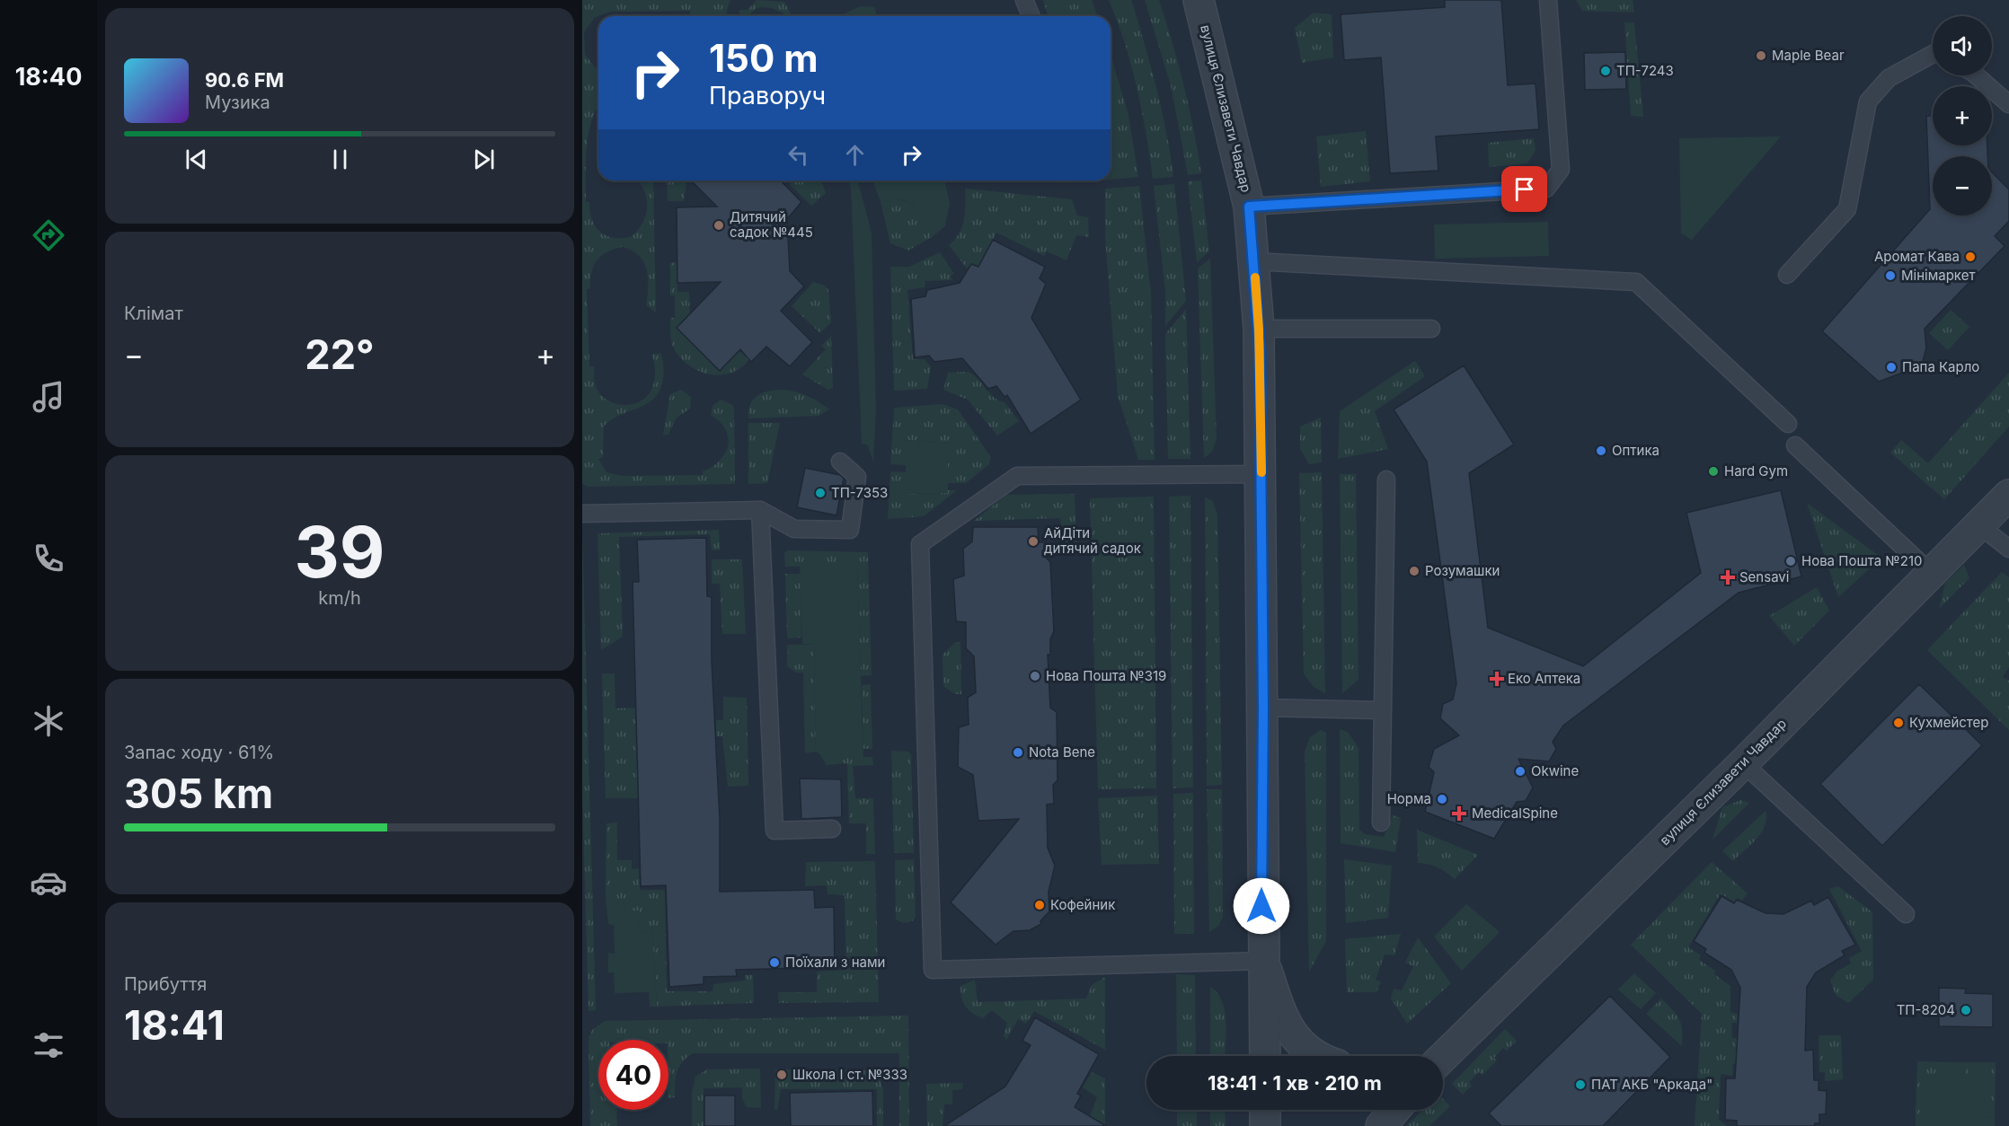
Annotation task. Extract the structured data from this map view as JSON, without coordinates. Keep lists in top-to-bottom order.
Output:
{
  "streets": {
    "street": ["вулиця Єлизавети Чавдар"]
  },
  "places": {
    "other": [
      "Maple Bear",
      "ТП-7243",
      "Дитячий садок №445",
      "Аромат Кава",
      "Мінімаркет",
      "Папа Карло",
      "Оптика",
      "Hard Gym",
      "ТП-7353",
      "АйДіти дитячий садок",
      "Нова Пошта №210",
      "Розумашки",
      "Нова Пошта №319",
      "Кухмейстер",
      "Nota Bene",
      "Okwine",
      "Норма",
      "Кофейник",
      "Поїхали з нами",
      "ТП-8204",
      "Школа І ст. №333",
      "ПАТ АКБ \"Аркада\""
    ],
    "health": ["Sensavi", "Еко Аптека", "MedicalSpine"]
  },
  "page": {
    "tabs": "18:40",
    "map_buttons": ["+", "−"],
    "turn": ["150 m", "Праворуч"],
    "song": ["90.6 FM", "Музика"],
    "tile": [
      "Клімат",
      ["39", "km/h"],
      ["Запас ходу · 61%", "305 km"],
      ["Прибуття", "18:41"]
    ],
    "heat": ["−", "22°", "+"],
    "limit": "40",
    "trip": "18:41 · 1 хв · 210 m"
  }
}
